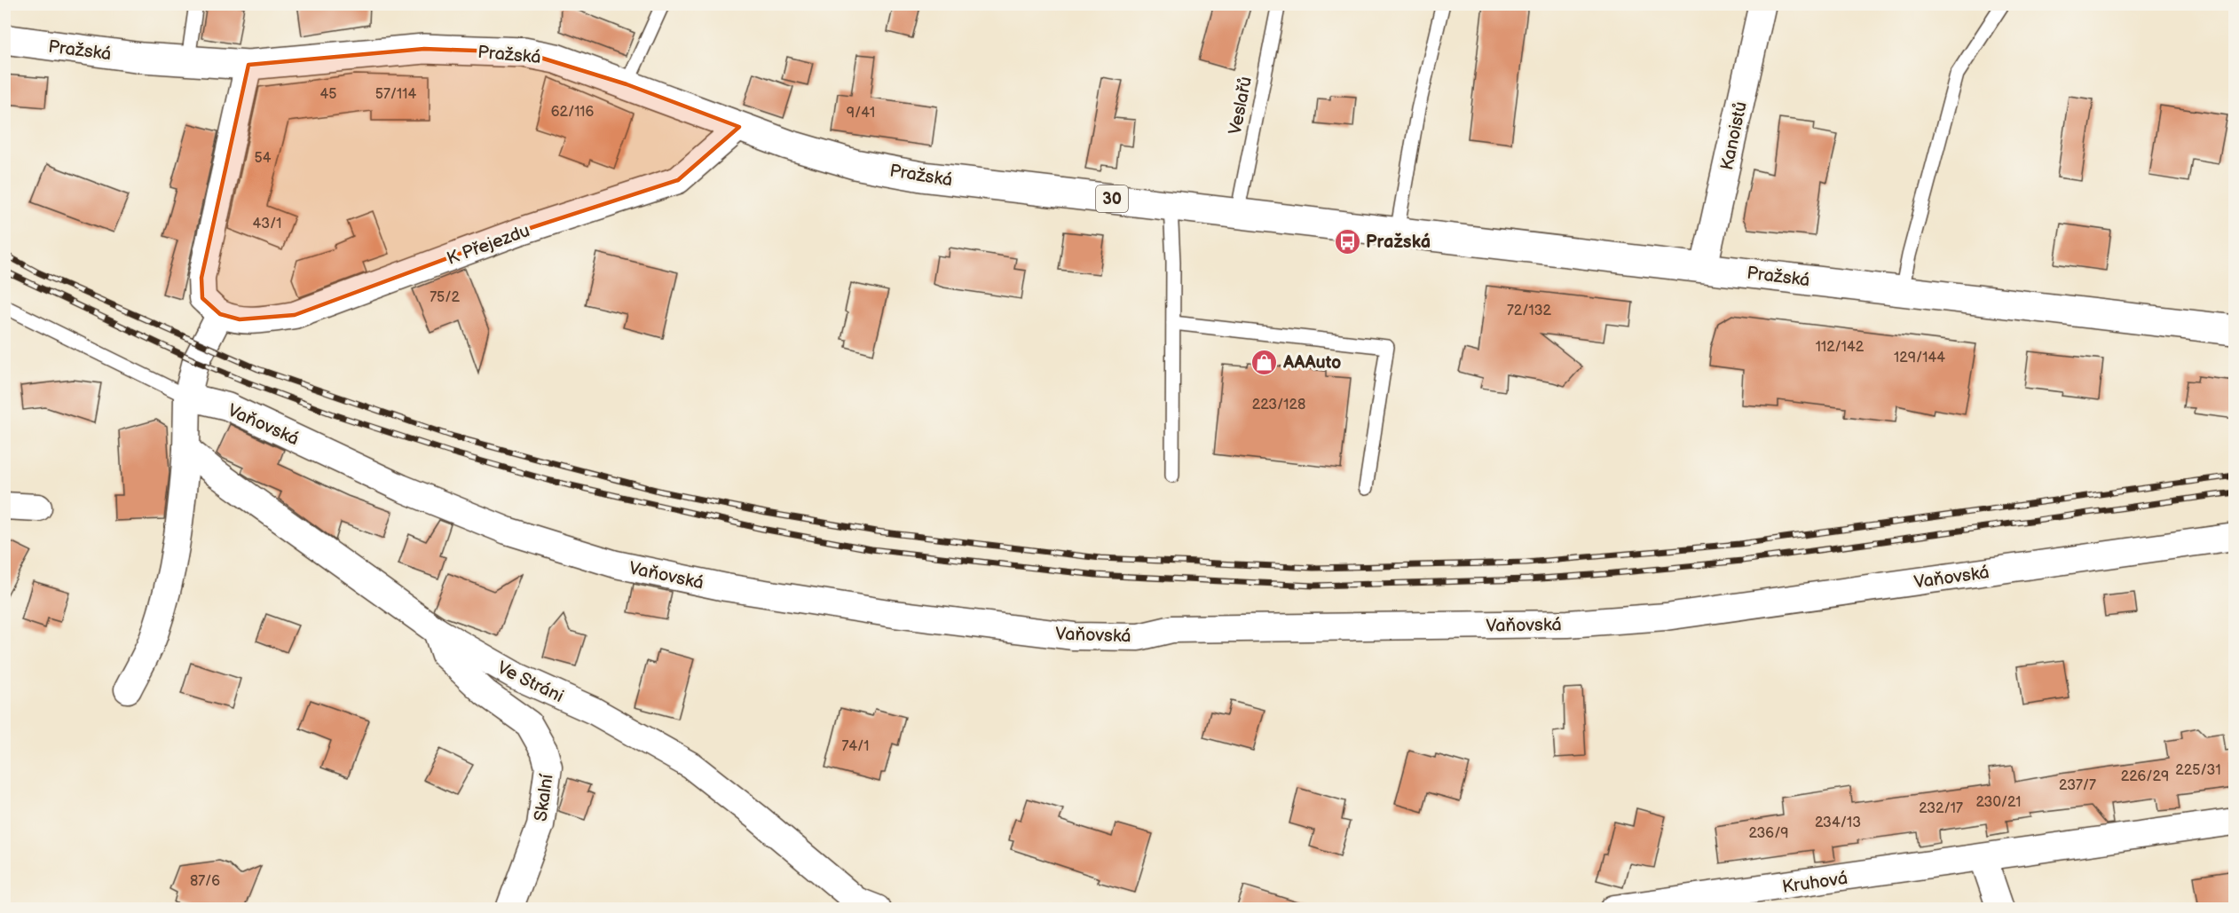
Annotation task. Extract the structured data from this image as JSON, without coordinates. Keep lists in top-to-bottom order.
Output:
{
  "streets": {
    "main road": ["Pražská", "30"],
    "street": [
      "Kanoistů",
      "K Přejezdu",
      "Vaňovská",
      "Ve Stráni",
      "Skalní",
      "Kruhová"
    ],
    "lane": ["Veslařů"]
  },
  "crossings": [
    ["Pražská", "Veslařů"],
    ["Pražská", "Kanoistů"],
    ["Pražská", "K Přejezdu"],
    ["Ve Stráni", "Skalní"]
  ],
  "places": {
    "bus stop": ["Pražská"],
    "shop": ["AAAuto"]
  },
  "house_numbers": [
    "45",
    "57/114",
    "62/116",
    "9/41",
    "54",
    "43/1",
    "75/2",
    "72/132",
    "112/142",
    "129/144",
    "223/128",
    "74/1",
    "225/31",
    "226/29",
    "237/7",
    "230/21",
    "232/17",
    "234/13",
    "236/9",
    "87/6"
  ]
}
